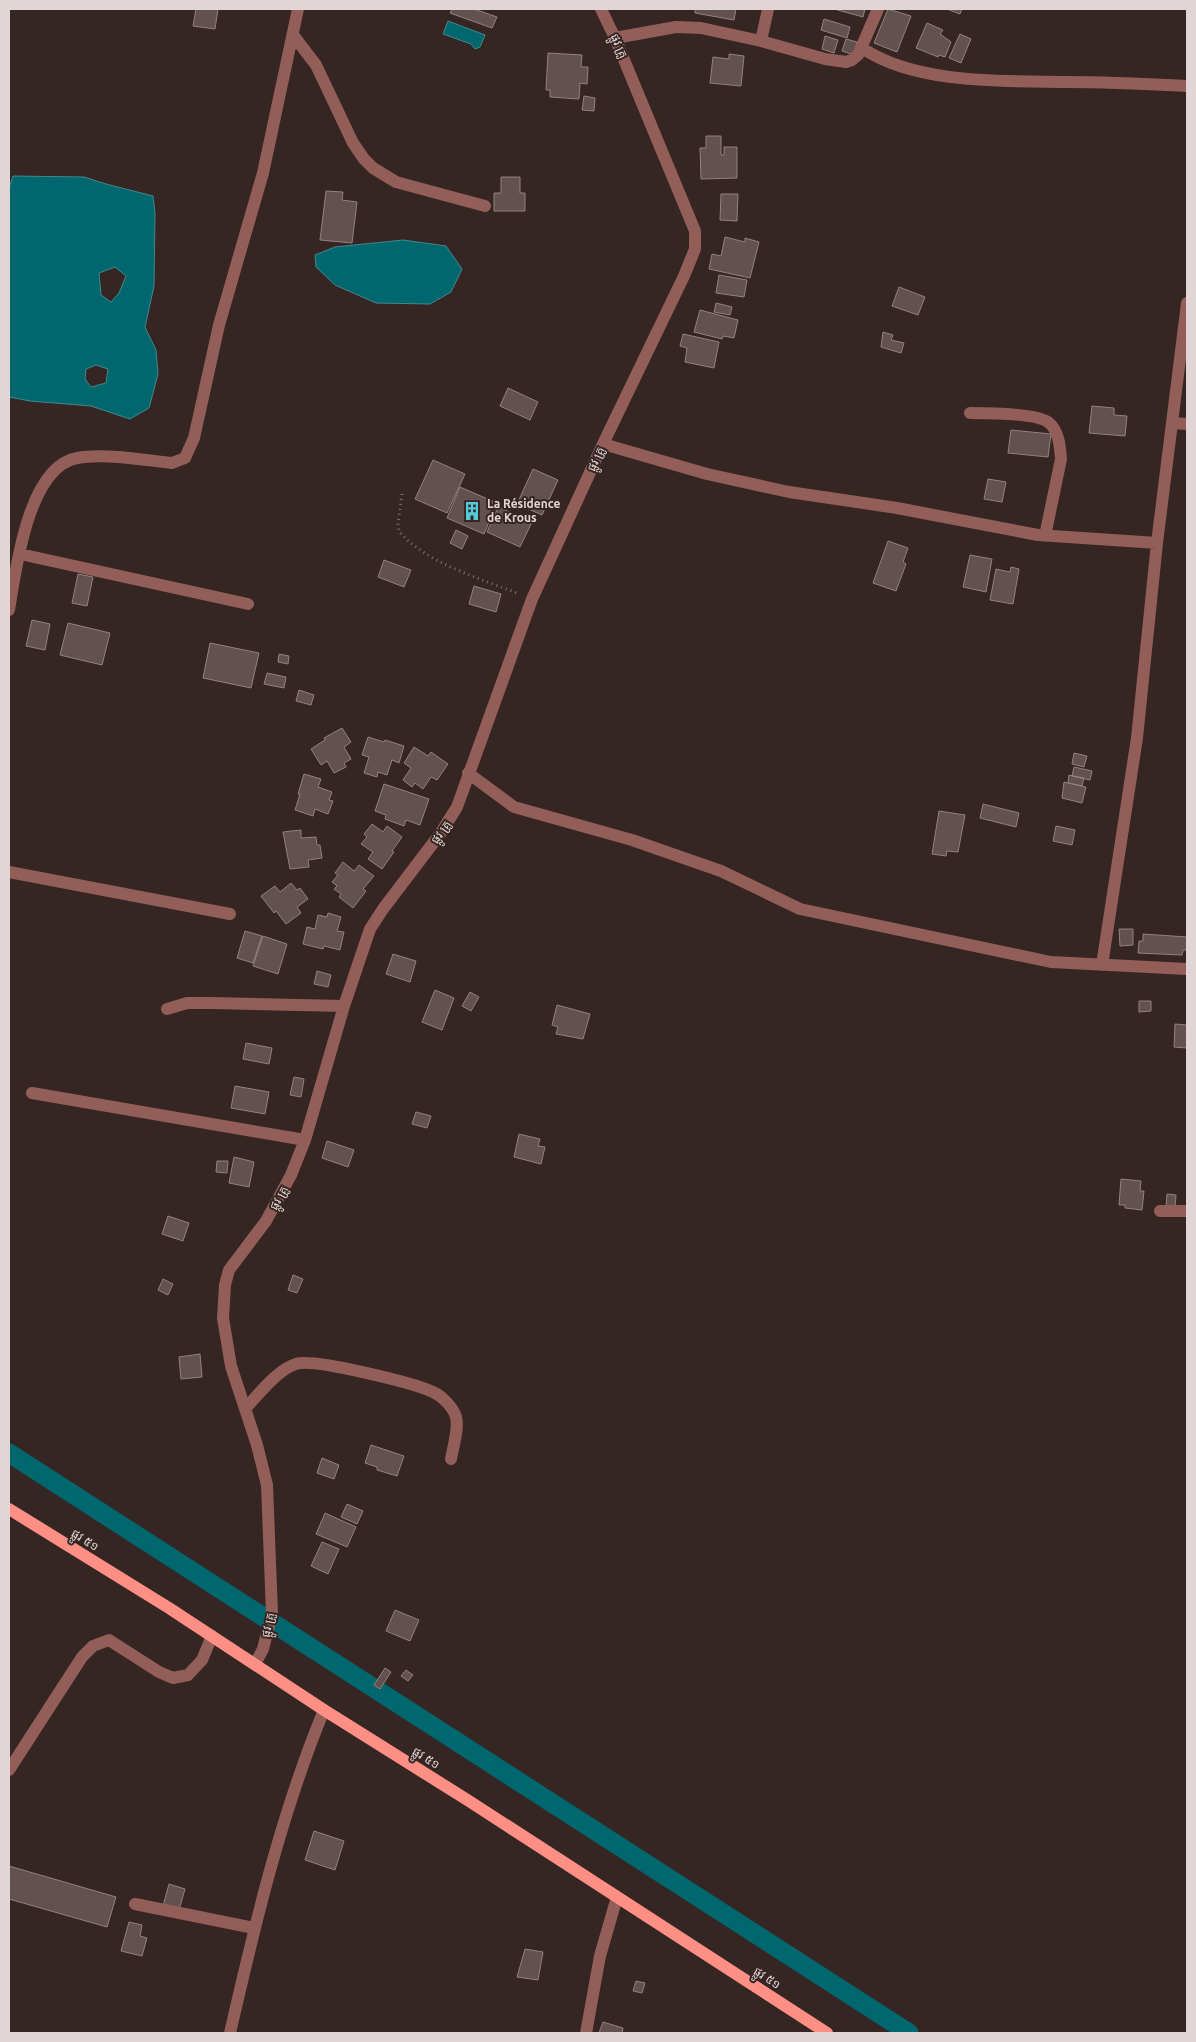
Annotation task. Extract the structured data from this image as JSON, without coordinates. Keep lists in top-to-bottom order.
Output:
{
  "streets": {
    "main road": ["ផ្លូវ ៥១"],
    "street": ["ផ្លូវ គ្រូ"]
  },
  "crossings": [
    ["ផ្លូវ គ្រូ", "ផ្លូវ ៥១"]
  ],
  "places": {
    "building": ["La Résidence de Krous"]
  }
}
